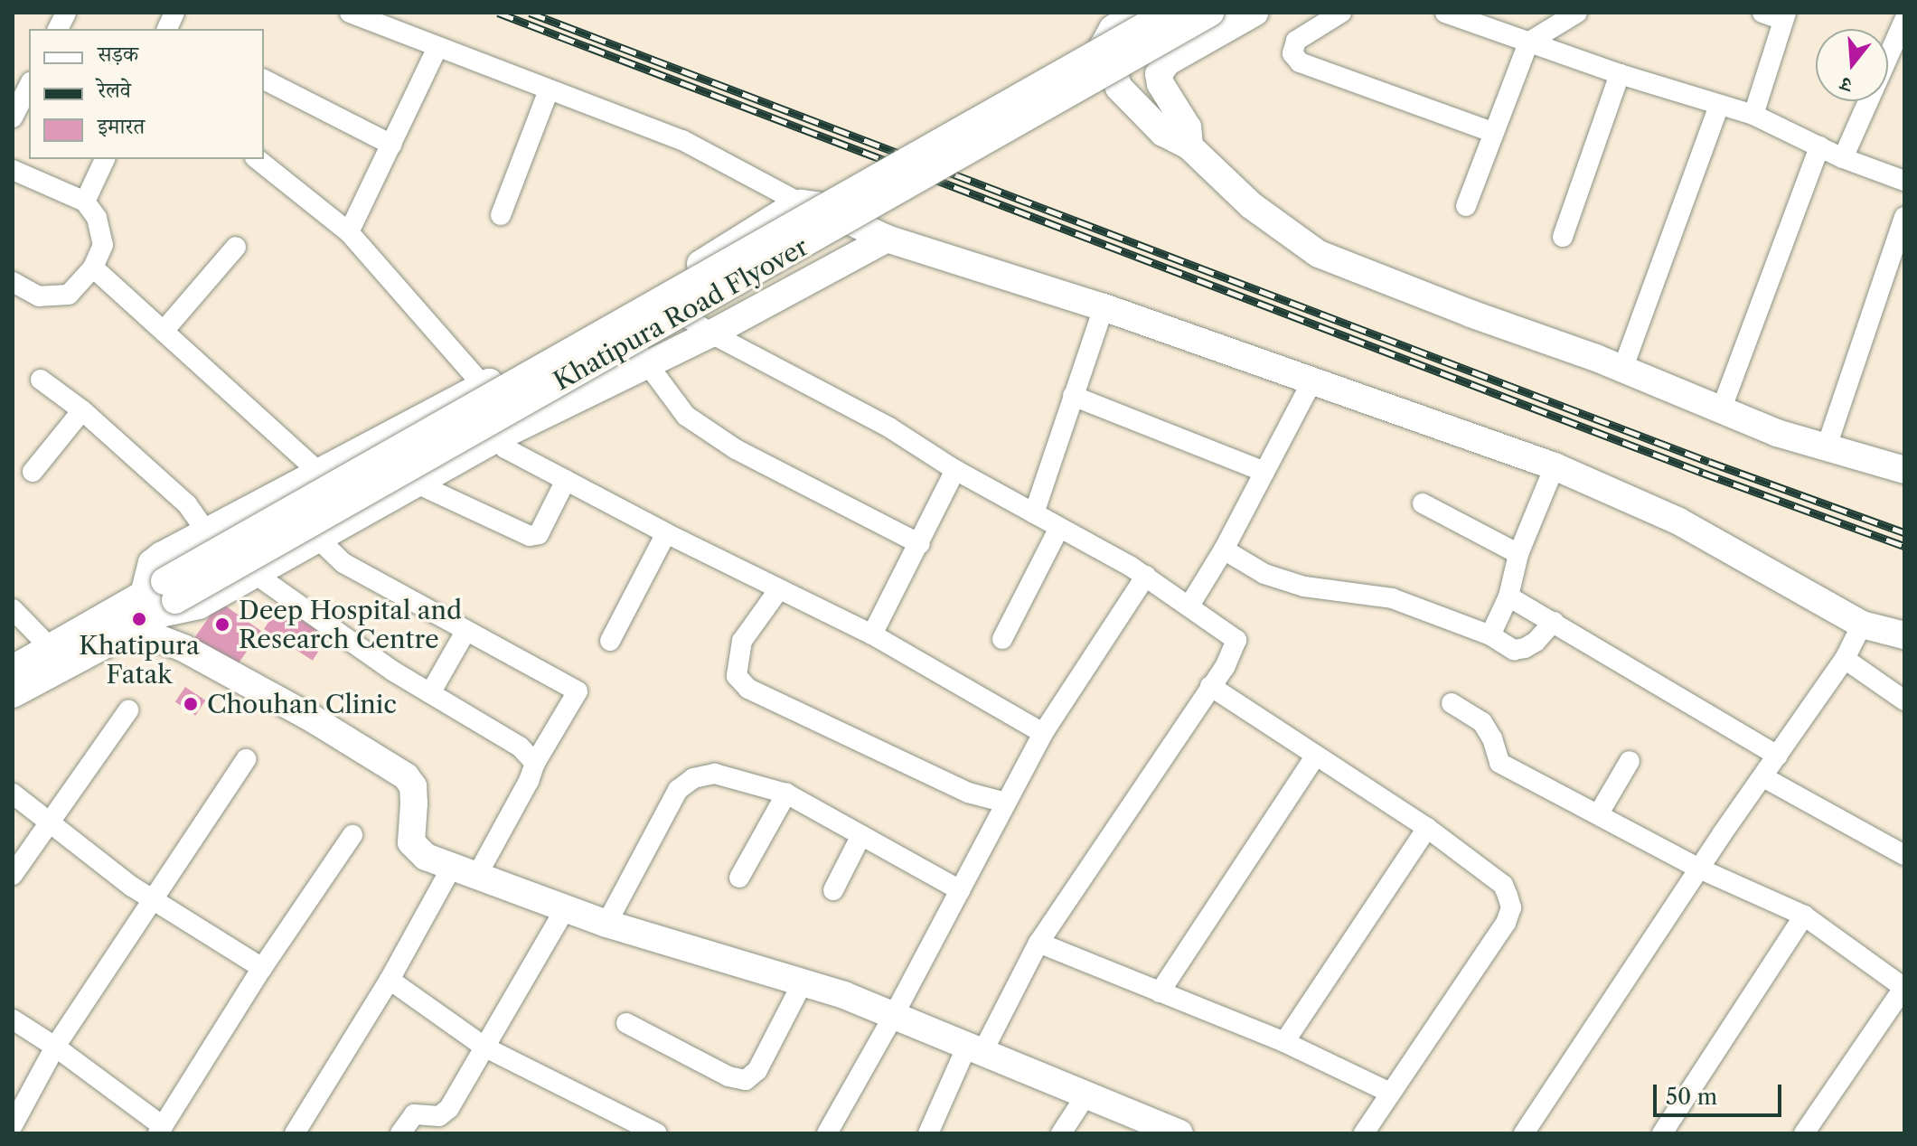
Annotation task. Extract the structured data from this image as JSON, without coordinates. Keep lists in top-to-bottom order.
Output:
{
  "streets": {
    "street": ["Khatipura Road Flyover"]
  },
  "places": ["Khatipura Fatak", "Deep Hospital and Research Centre", "Chouhan Clinic"],
  "legend": ["सड़क", "रेलवे", "इमारत"],
  "scale_bar": "50 m",
  "north": "bottom"
}
